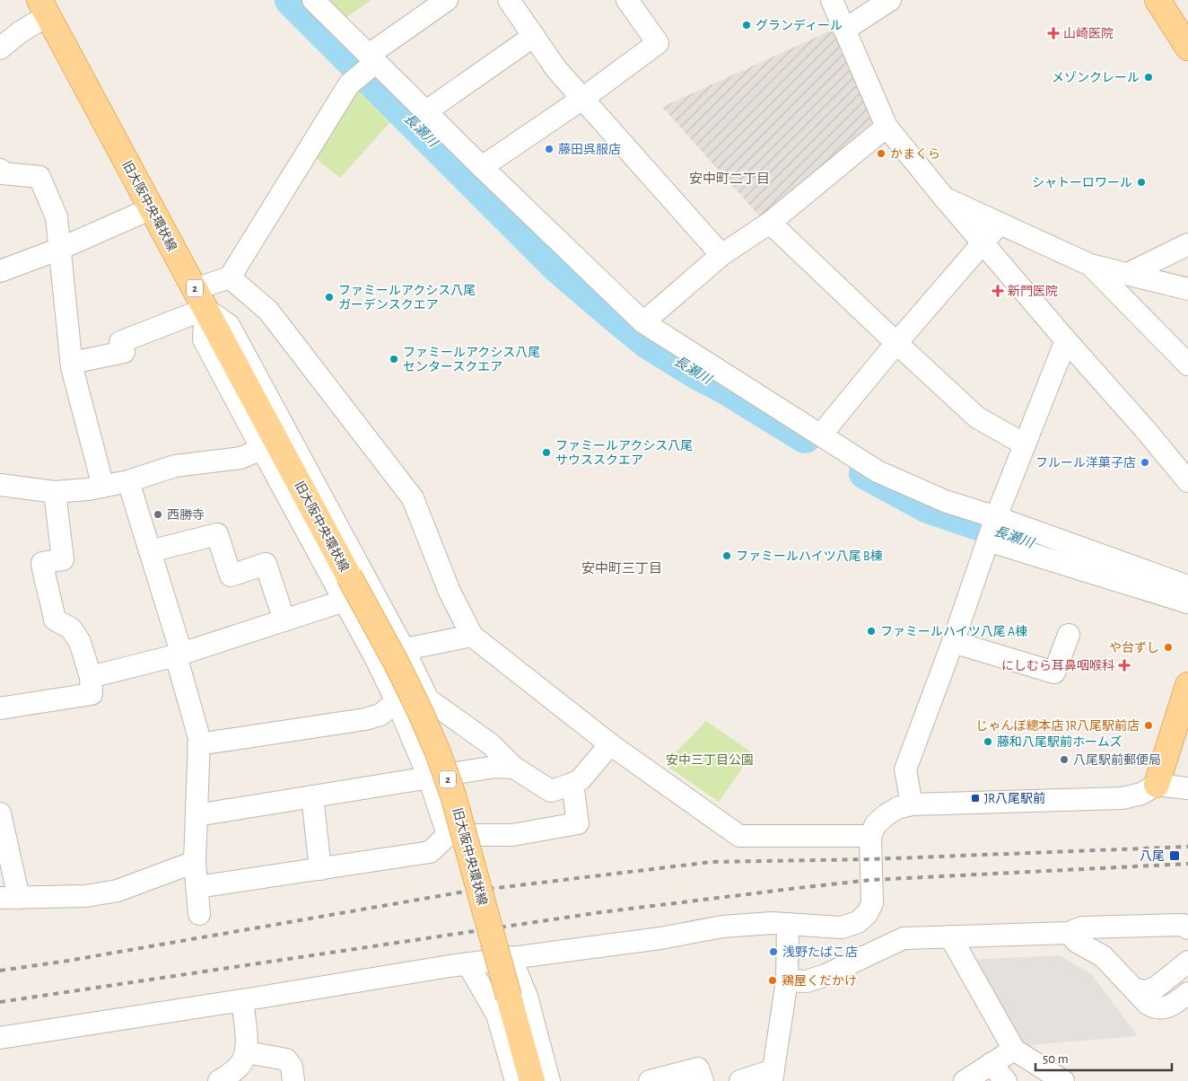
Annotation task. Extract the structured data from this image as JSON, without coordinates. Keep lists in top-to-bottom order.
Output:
{
  "streets": {
    "main road": ["旧大阪中央環状線", "2"]
  },
  "districts": ["安中町二丁目", "安中町三丁目"],
  "water": ["長瀬川"],
  "parks": ["安中三丁目公園"],
  "places": {
    "other": [
      "グランディール",
      "メゾンクレール",
      "藤田呉服店",
      "かまくら",
      "シャトーロワール",
      "ファミールアクシス八尾 ガーデンスクエア",
      "ファミールアクシス八尾 センタースクエア",
      "ファミールアクシス八尾 サウススクエア",
      "フルール洋菓子店",
      "西勝寺",
      "ファミールハイツ八尾 B棟",
      "ファミールハイツ八尾 A棟",
      "や台ずし",
      "じゃんぼ總本店 JR八尾駅前店",
      "藤和八尾駅前ホームズ",
      "八尾駅前郵便局",
      "浅野たばこ店",
      "鶏屋くだかけ"
    ],
    "health": ["山崎医院", "新門医院", "にしむら耳鼻咽喉科"],
    "transit": ["JR八尾駅前", "八尾"]
  },
  "scale_bar": "50 m"
}
